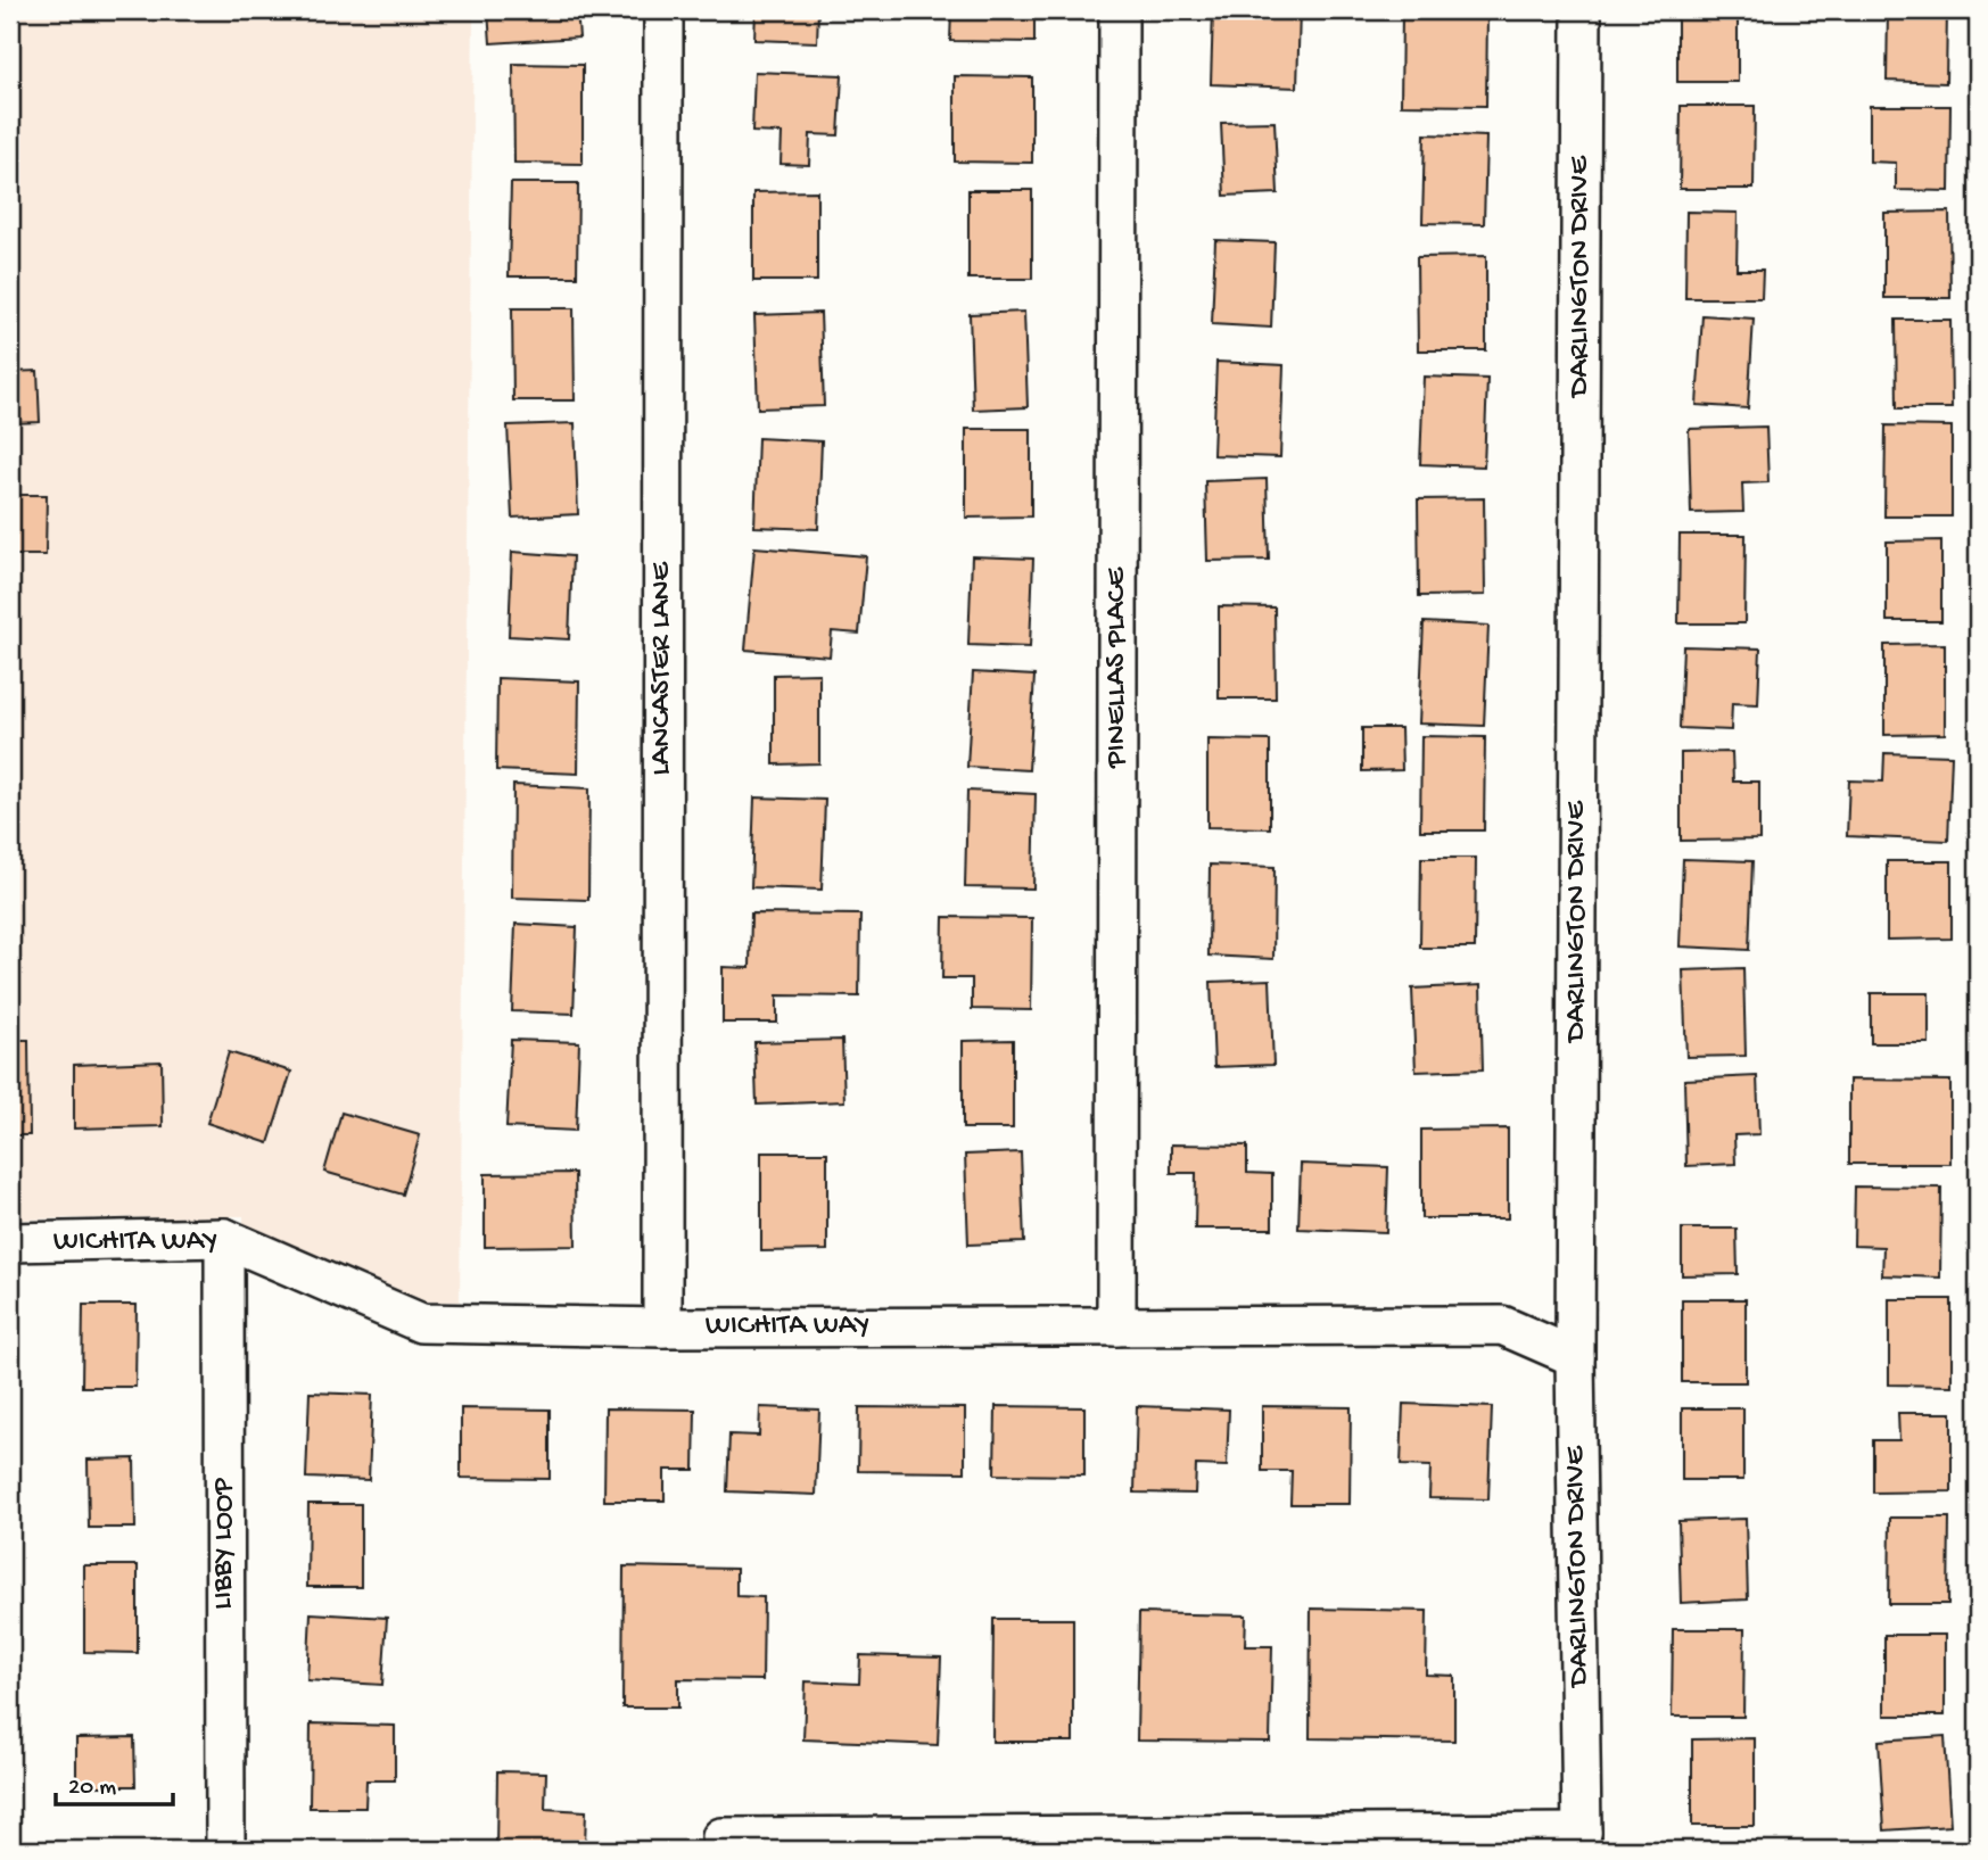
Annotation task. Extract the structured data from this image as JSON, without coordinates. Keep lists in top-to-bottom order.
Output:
{
  "streets": {
    "street": [
      "DARLINGTON DRIVE",
      "PINELLAS PLACE",
      "LANCASTER LANE",
      "WICHITA WAY",
      "LIBBY LOOP"
    ]
  },
  "crossings": [
    ["DARLINGTON DRIVE", "WICHITA WAY"],
    ["PINELLAS PLACE", "WICHITA WAY"],
    ["LANCASTER LANE", "WICHITA WAY"],
    ["WICHITA WAY", "LIBBY LOOP"]
  ],
  "scale_bar": "20 m"
}
